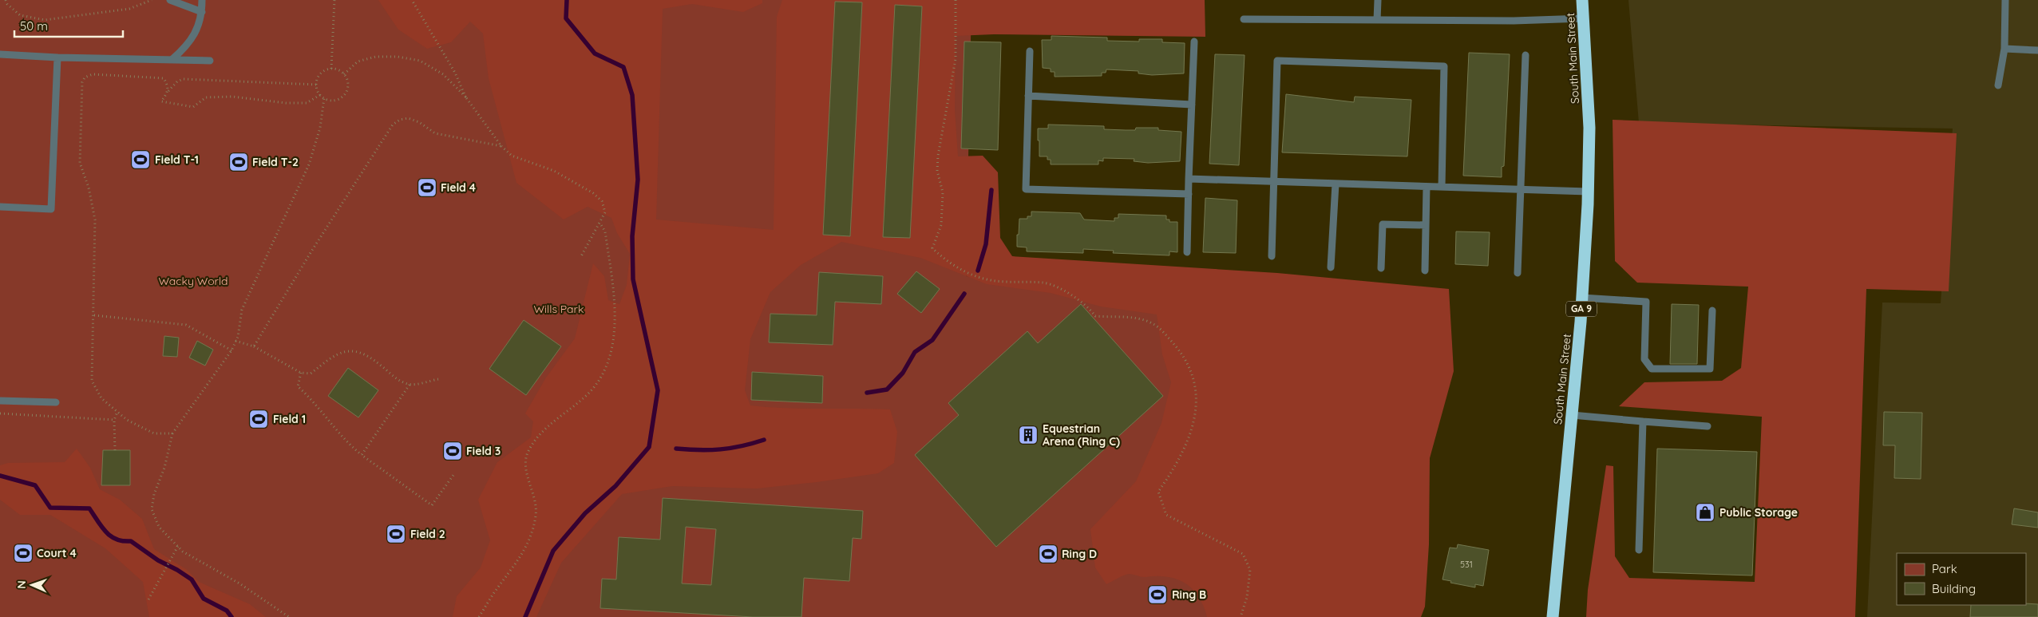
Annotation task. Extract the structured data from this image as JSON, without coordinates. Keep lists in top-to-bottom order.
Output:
{
  "streets": {
    "highway": ["South Main Street", "GA 9"]
  },
  "parks": ["Wacky World", "Wills Park"],
  "places": {
    "sports": [
      "Field T-1",
      "Field T-2",
      "Field 4",
      "Field 1",
      "Field 3",
      "Field 2",
      "Court 4",
      "Ring D",
      "Ring B"
    ],
    "building": ["Equestrian Arena (Ring C)"],
    "shop": ["Public Storage"]
  },
  "house_numbers": ["531"],
  "legend": ["Park", "Building"],
  "scale_bar": "50 m",
  "north": "left"
}
